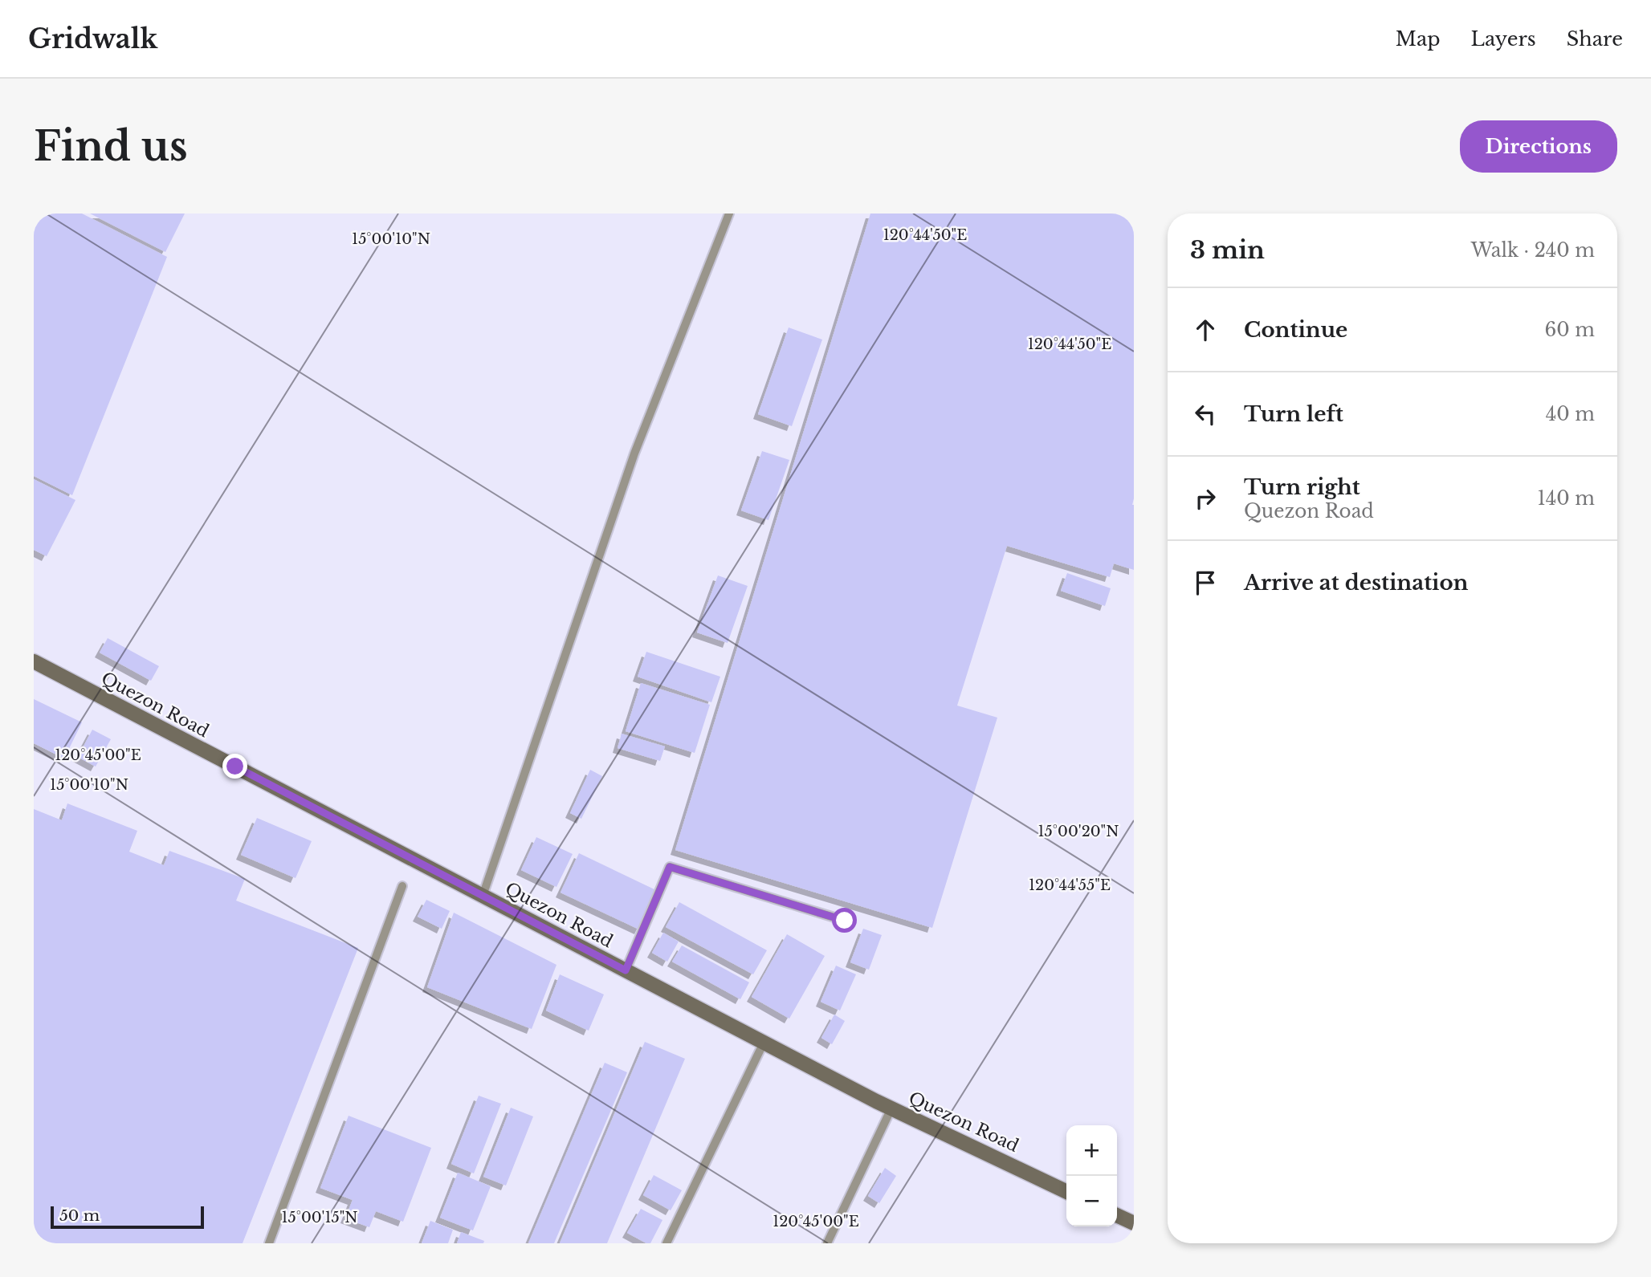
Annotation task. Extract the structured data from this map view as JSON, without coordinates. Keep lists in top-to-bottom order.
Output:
{
  "streets": {
    "main road": ["Quezon Road"]
  },
  "scale_bar": "50 m",
  "page": {
    "header": "Gridwalk",
    "nav": ["Map", "Layers", "Share"],
    "buttons": "Directions",
    "title": "Find us",
    "heading": ["3 min", "Walk · 240 m"],
    "list": [
      ["Continue", "60 m"],
      ["Turn left", "40 m"],
      ["Turn right", "Quezon Road", "140 m"],
      "Arrive at destination"
    ],
    "map_buttons": ["+", "−"],
    "scale": "50 m"
  },
  "coordinates": [
    "120°44'50\"E",
    "15°00'10\"N",
    "120°45'00\"E",
    "15°00'20\"N",
    "120°44'55\"E",
    "15°00'15\"N"
  ]
}
